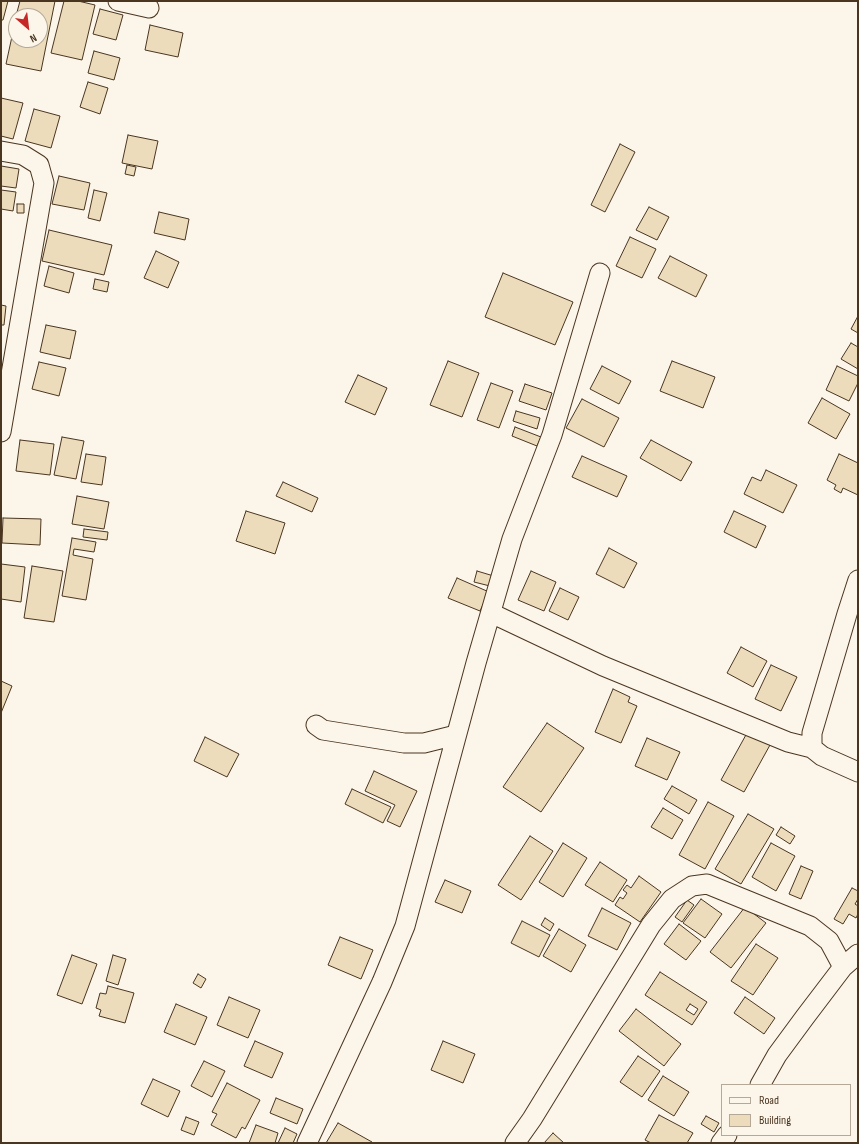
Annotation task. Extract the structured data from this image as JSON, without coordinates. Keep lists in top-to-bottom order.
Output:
{
  "legend": ["Road", "Building"],
  "north": "bottom right"
}
